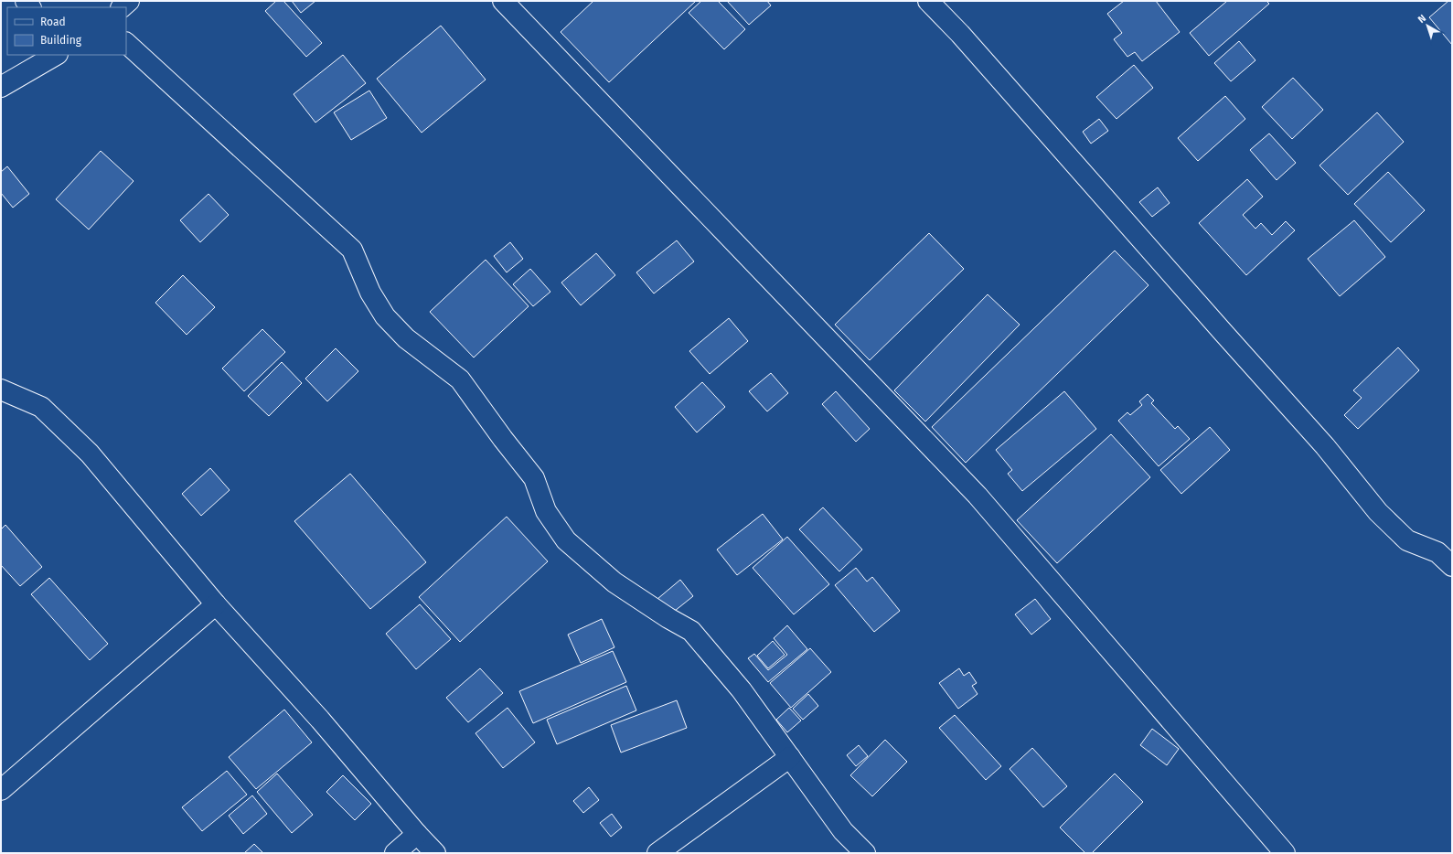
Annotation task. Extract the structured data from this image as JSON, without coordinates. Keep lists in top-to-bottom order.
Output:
{
  "legend": ["Road", "Building"],
  "north": "top left"
}
